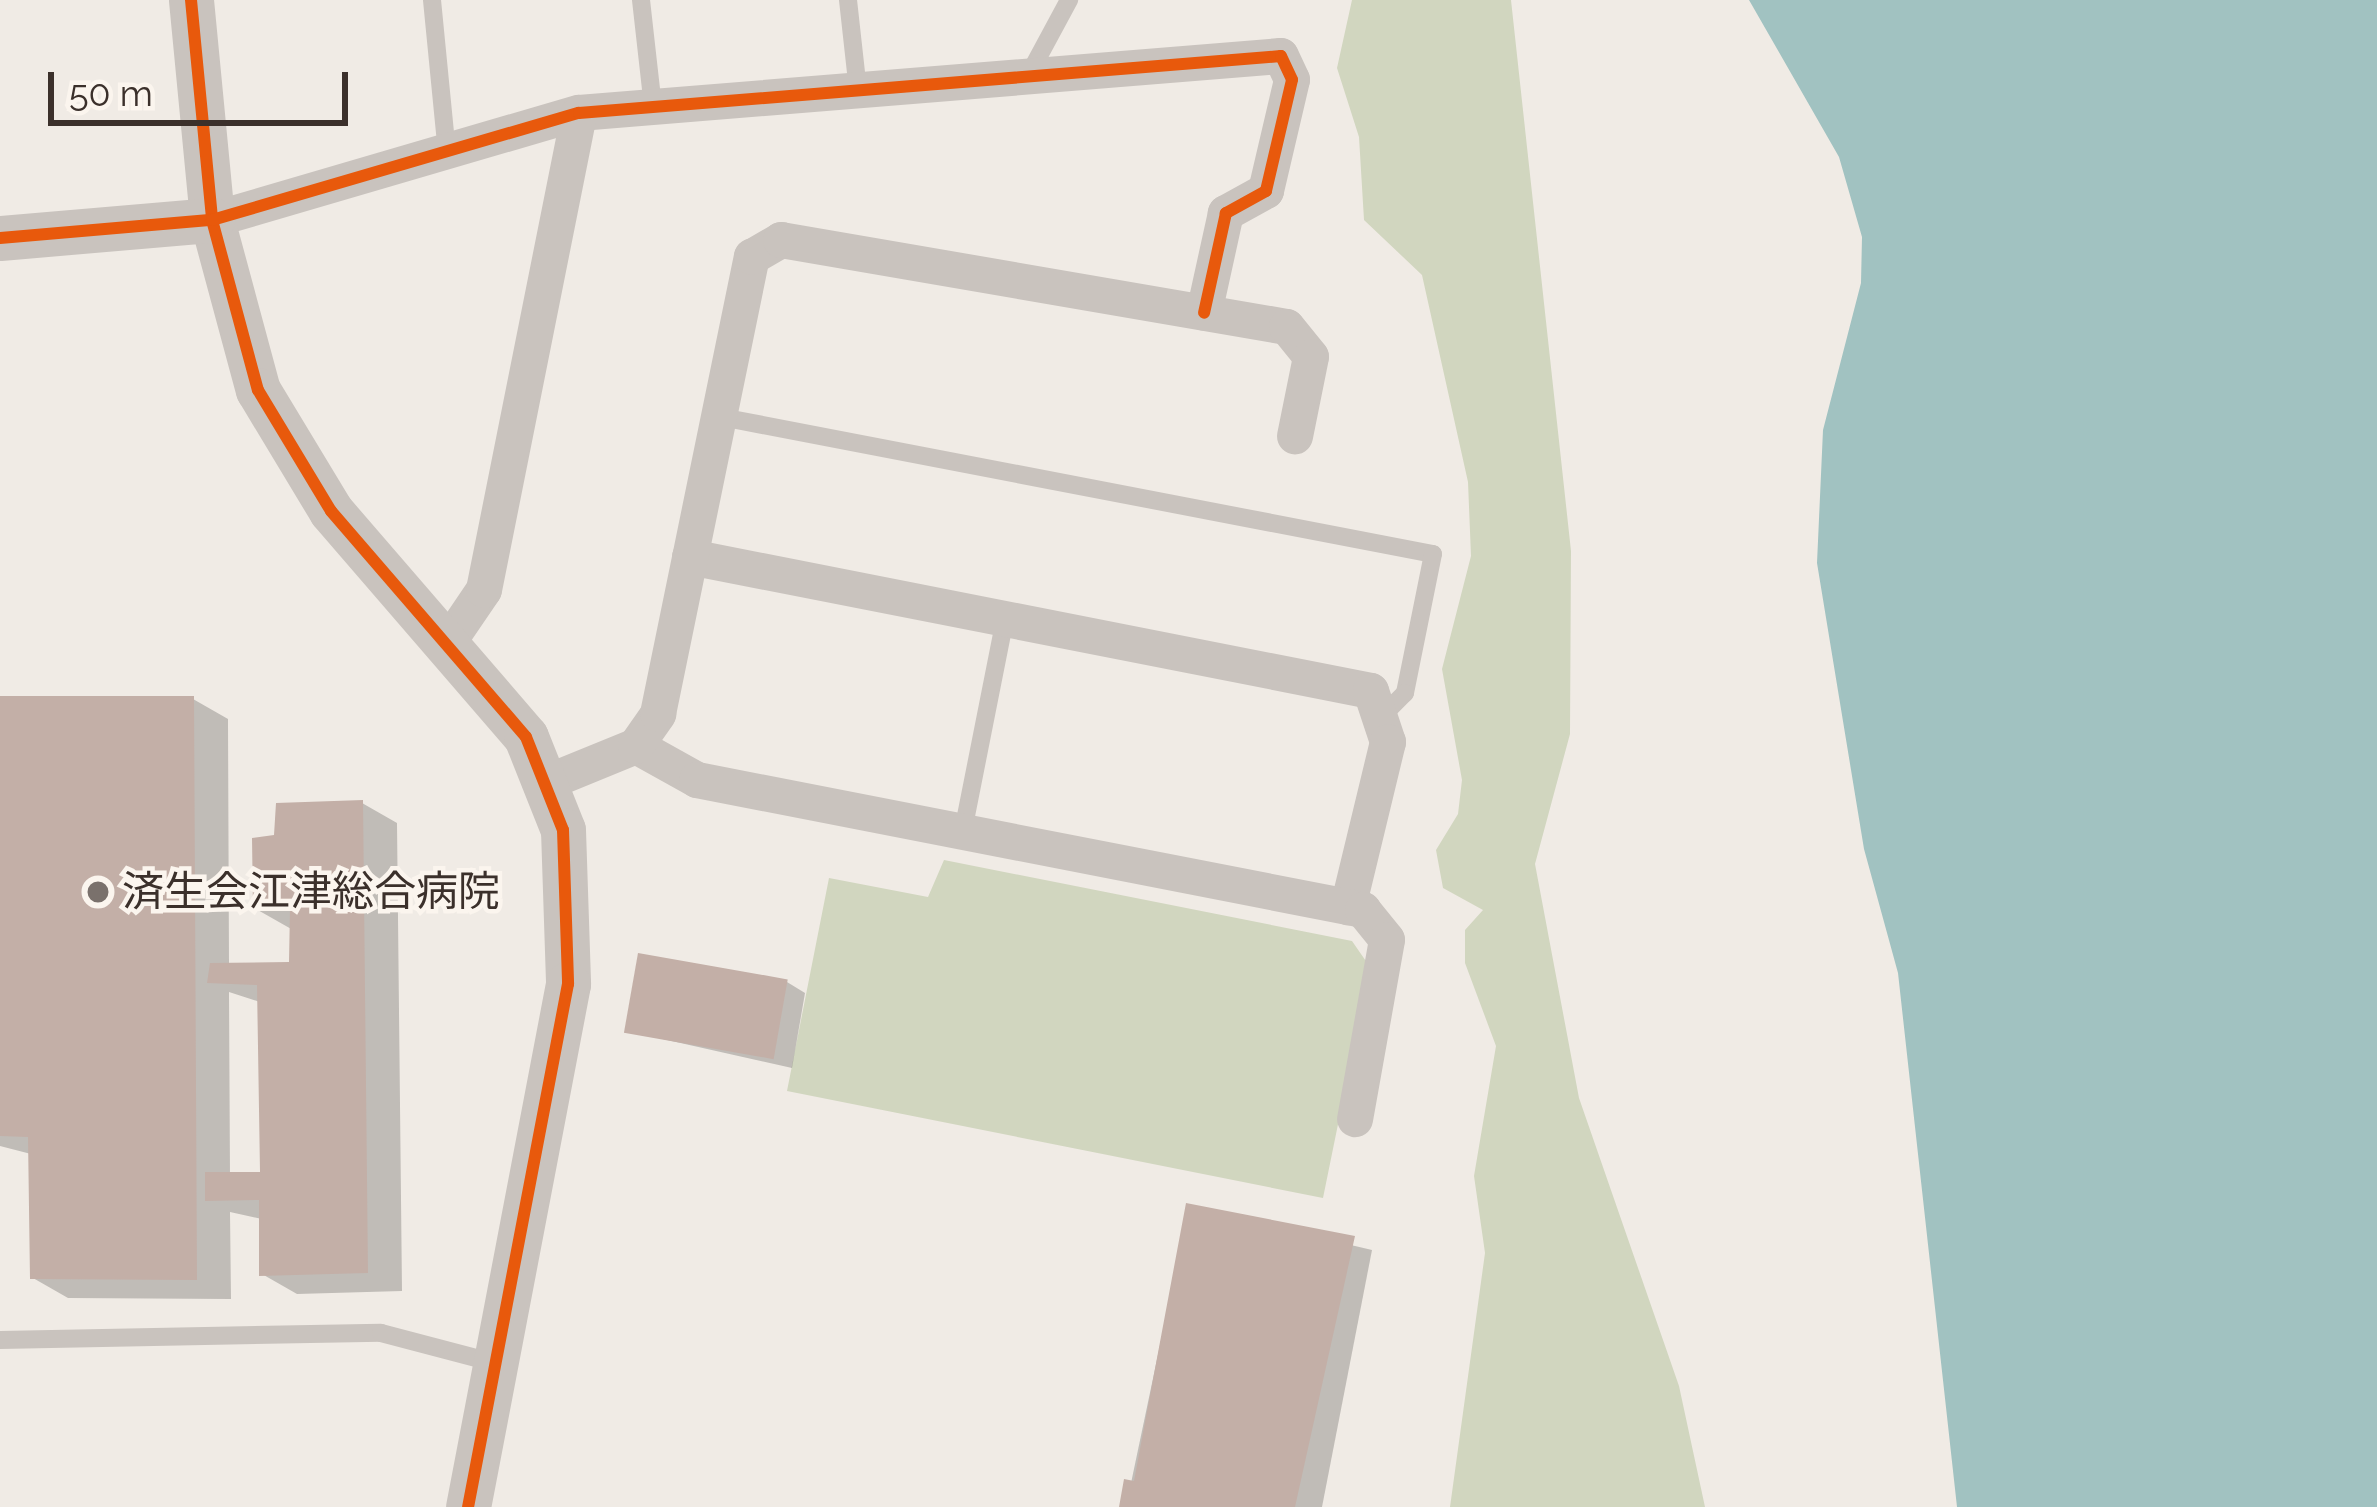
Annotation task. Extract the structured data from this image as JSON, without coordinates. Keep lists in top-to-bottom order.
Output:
{
  "places": ["済生会江津総合病院"],
  "scale_bar": "50 m"
}
